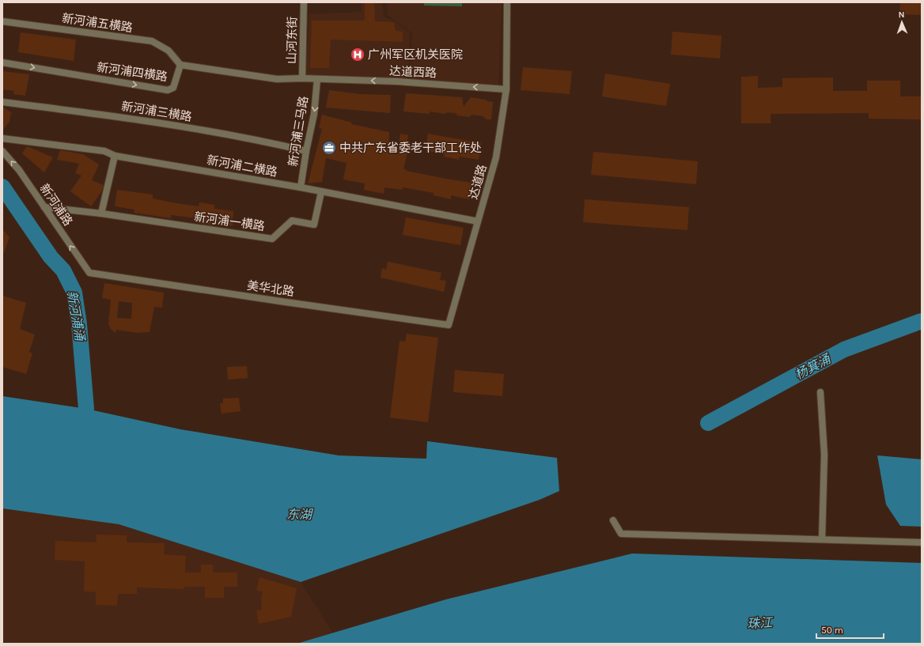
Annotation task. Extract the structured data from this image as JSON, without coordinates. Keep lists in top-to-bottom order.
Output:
{
  "streets": {
    "street": [
      "新河浦五横路",
      "山河东街",
      "新河浦四横路",
      "达道西路",
      "新河浦三横路",
      "新河浦三马路",
      "新河浦二横路",
      "达道路",
      "新河浦路",
      "新河浦一横路",
      "美华北路"
    ]
  },
  "crossings": [
    ["新河浦五横路", "新河浦四横路"],
    ["山河东街", "新河浦四横路"],
    ["新河浦四横路", "达道西路"],
    ["新河浦四横路", "新河浦三马路"],
    ["达道西路", "新河浦三马路"],
    ["达道西路", "达道路"],
    ["新河浦三横路", "新河浦三马路"],
    ["新河浦三马路", "新河浦二横路"],
    ["新河浦二横路", "达道路"],
    ["新河浦二横路", "新河浦一横路"],
    ["达道路", "美华北路"],
    ["新河浦路", "美华北路"]
  ],
  "one_way": [
    "新河浦四横路",
    "达道西路",
    "新河浦三马路",
    "新河浦路"
  ],
  "water": [
    "新河浦涌",
    "杨箕涌",
    "东湖",
    "珠江"
  ],
  "places": {
    "hospital": ["广州军区机关医院"],
    "office": ["中共广东省委老干部工作处"]
  },
  "scale_bar": "50 m",
  "north": "top"
}
